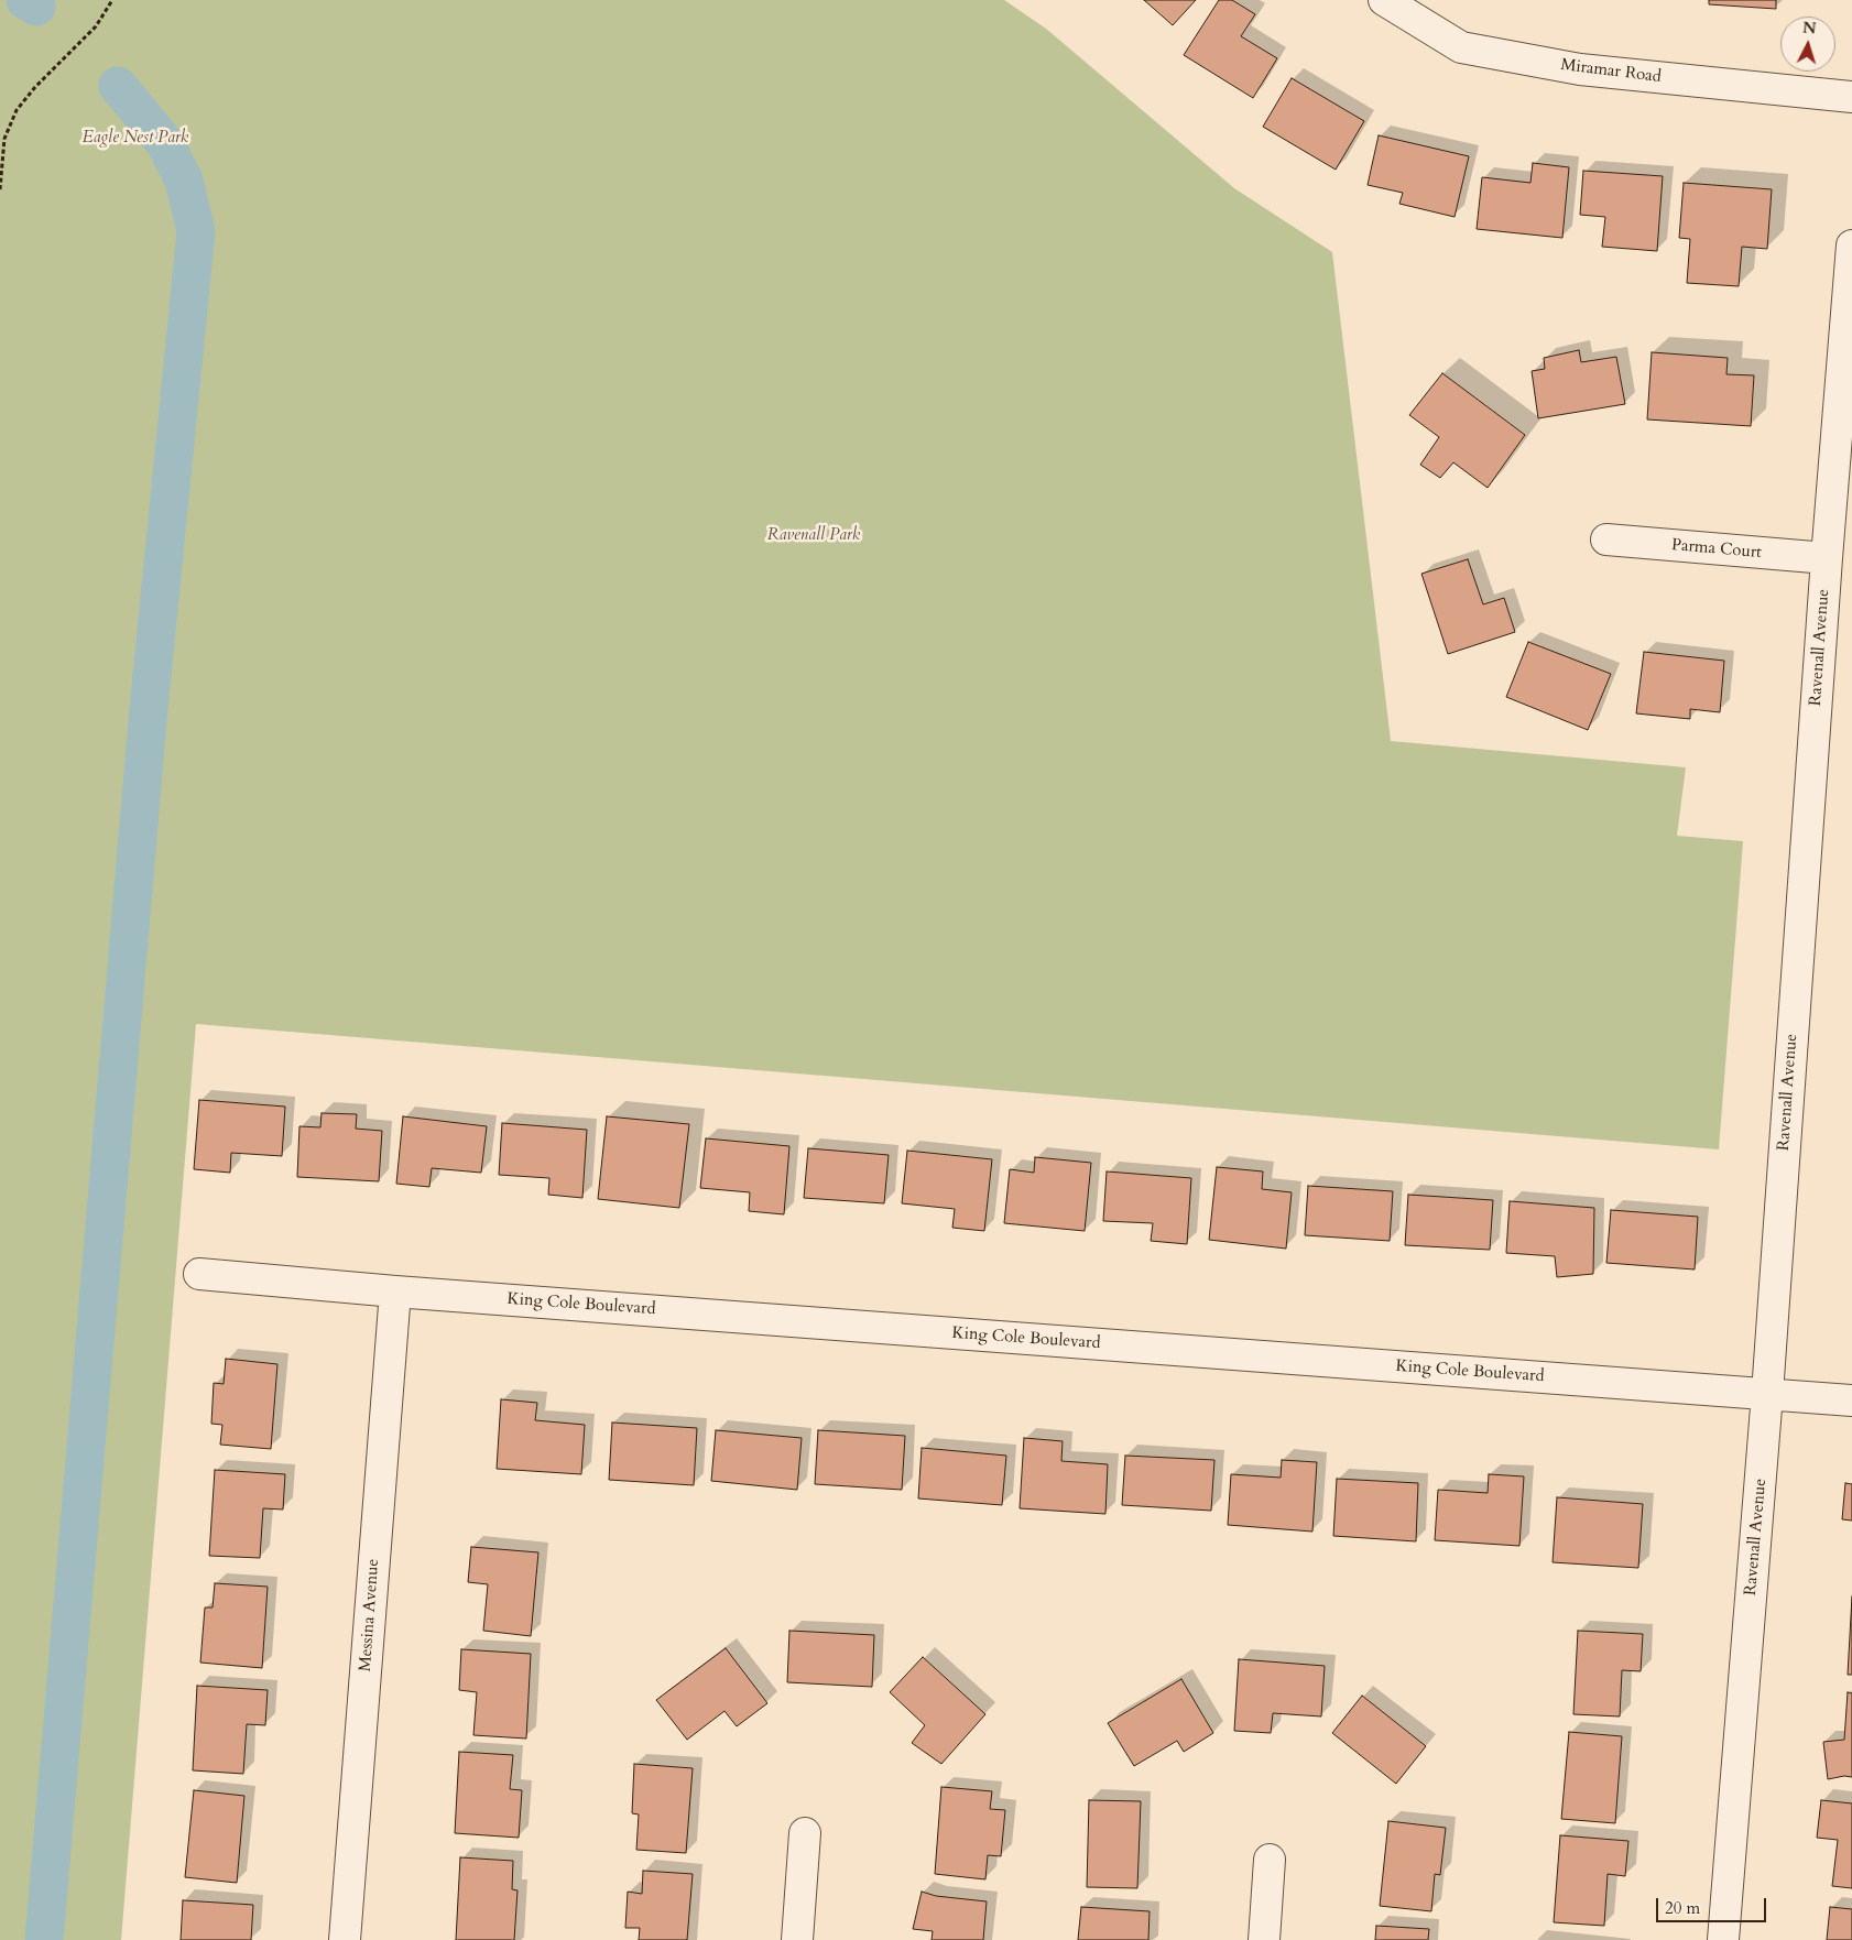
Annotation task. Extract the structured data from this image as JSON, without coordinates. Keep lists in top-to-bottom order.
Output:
{
  "streets": {
    "street": [
      "Miramar Road",
      "Parma Court",
      "Ravenall Avenue",
      "King Cole Boulevard",
      "Messina Avenue"
    ]
  },
  "crossings": [
    ["Parma Court", "Ravenall Avenue"],
    ["Ravenall Avenue", "King Cole Boulevard"],
    ["King Cole Boulevard", "Messina Avenue"]
  ],
  "parks": ["Eagle Nest Park", "Ravenall Park"],
  "scale_bar": "20 m",
  "north": "top"
}
